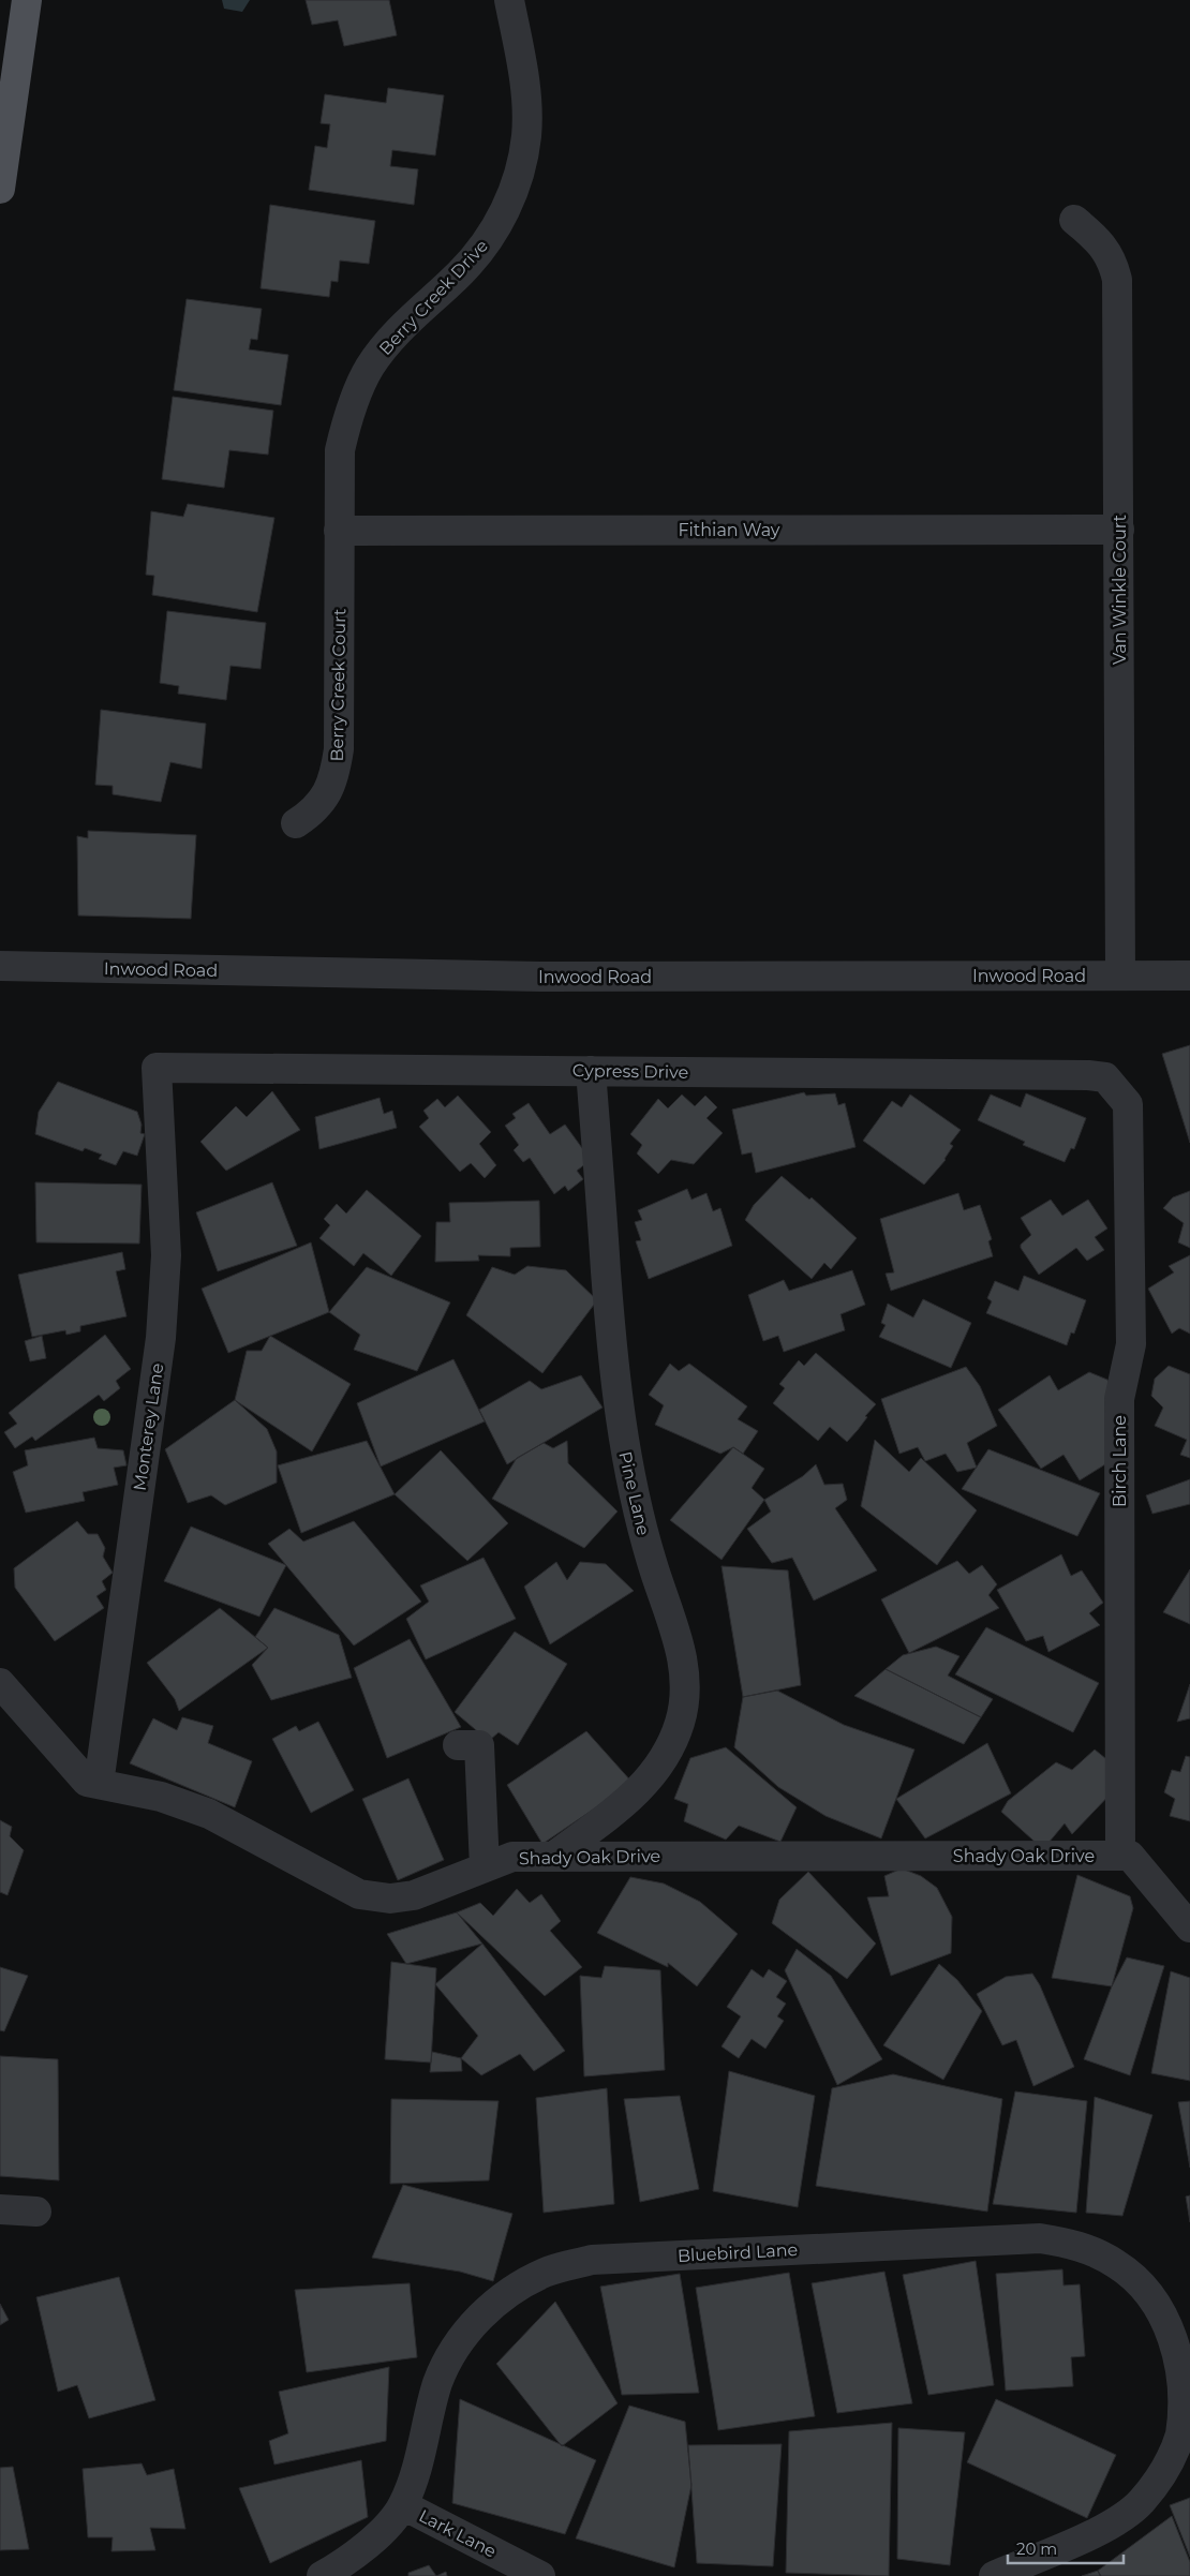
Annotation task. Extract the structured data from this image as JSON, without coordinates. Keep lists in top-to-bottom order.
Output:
{
  "streets": {
    "street": [
      "Berry Creek Drive",
      "Fithian Way",
      "Van Winkle Court",
      "Berry Creek Court",
      "Inwood Road",
      "Cypress Drive",
      "Monterey Lane",
      "Birch Lane",
      "Pine Lane",
      "Shady Oak Drive",
      "Bluebird Lane",
      "Lark Lane"
    ]
  },
  "crossings": [
    ["Berry Creek Drive", "Fithian Way"],
    ["Berry Creek Drive", "Berry Creek Court"],
    ["Fithian Way", "Van Winkle Court"],
    ["Fithian Way", "Berry Creek Court"],
    ["Van Winkle Court", "Inwood Road"],
    ["Cypress Drive", "Monterey Lane"],
    ["Cypress Drive", "Birch Lane"],
    ["Cypress Drive", "Pine Lane"],
    ["Monterey Lane", "Shady Oak Drive"],
    ["Birch Lane", "Shady Oak Drive"],
    ["Pine Lane", "Shady Oak Drive"],
    ["Bluebird Lane", "Lark Lane"]
  ],
  "scale_bar": "20 m"
}
